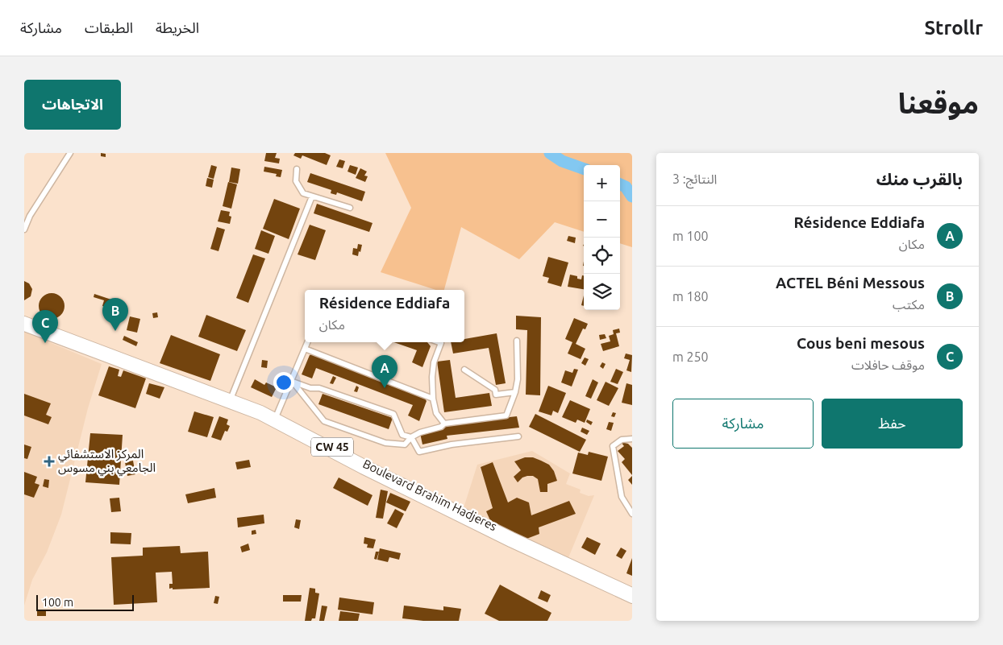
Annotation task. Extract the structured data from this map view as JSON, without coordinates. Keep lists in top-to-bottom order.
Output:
{
  "streets": {
    "main road": ["CW 45", "Boulevard Brahim Hadjeres"]
  },
  "places": {
    "health": ["المركز الاستشفائي الجامعي بني مسوس"]
  },
  "scale_bar": "100 m",
  "page": {
    "header": "Strollr",
    "nav": ["الخريطة", "الطبقات", "مشاركة"],
    "title": "موقعنا",
    "buttons": [
      "الاتجاهات",
      ["حفظ", "مشاركة"]
    ],
    "heading": ["بالقرب منك", "النتائج: 3"],
    "map_buttons": ["+", "−"],
    "list": [
      {
        "mark": "A",
        "name": "Résidence Eddiafa",
        "note": "مكان",
        "value": "100 m"
      },
      {
        "mark": "B",
        "name": "ACTEL Béni Messous",
        "note": "مكتب",
        "value": "180 m"
      },
      {
        "mark": "C",
        "name": "Cous beni mesous",
        "note": "موقف حافلات",
        "value": "250 m"
      }
    ],
    "popup": ["Résidence Eddiafa", "مكان"],
    "pins": ["B", "C", "A"],
    "scale": "100 m"
  }
}
